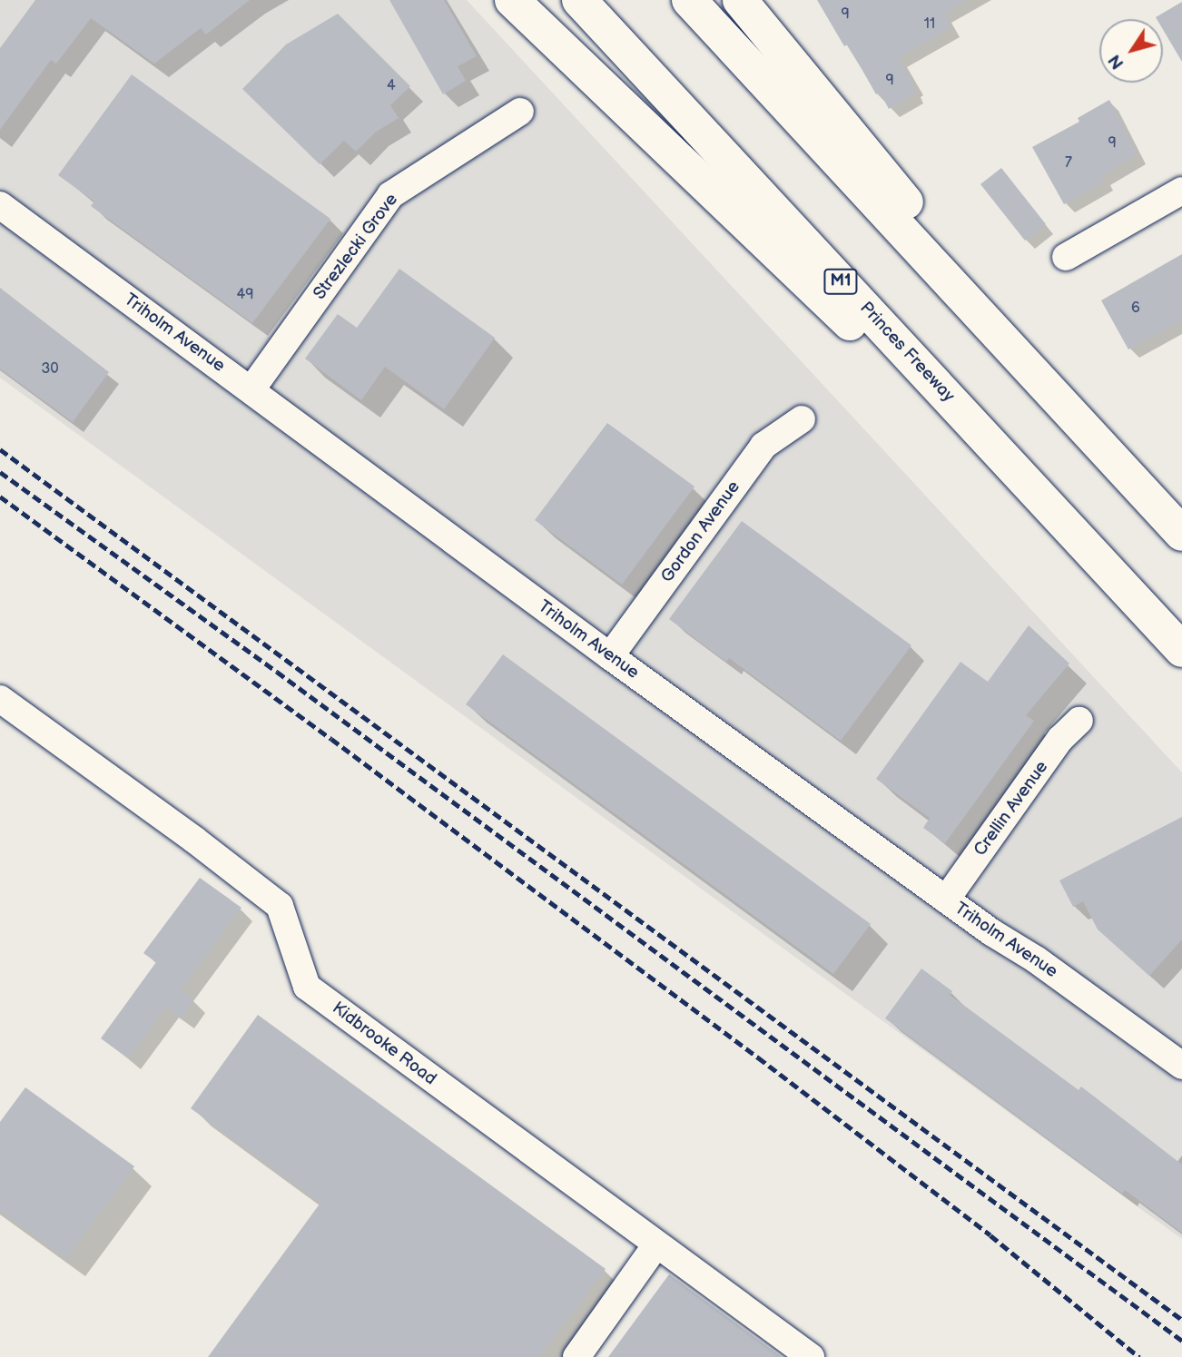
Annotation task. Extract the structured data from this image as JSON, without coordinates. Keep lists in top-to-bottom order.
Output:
{
  "streets": {
    "highway": ["M1", "Princes Freeway"],
    "street": [
      "Strezlecki Grove",
      "Triholm Avenue",
      "Gordon Avenue",
      "Crellin Avenue",
      "Kidbrooke Road"
    ]
  },
  "crossings": [
    ["Strezlecki Grove", "Triholm Avenue"],
    ["Triholm Avenue", "Gordon Avenue"],
    ["Triholm Avenue", "Crellin Avenue"]
  ],
  "house_numbers": [
    "9",
    "11",
    "9",
    "4",
    "9",
    "7",
    "49",
    "6",
    "30"
  ],
  "north": "bottom left"
}
